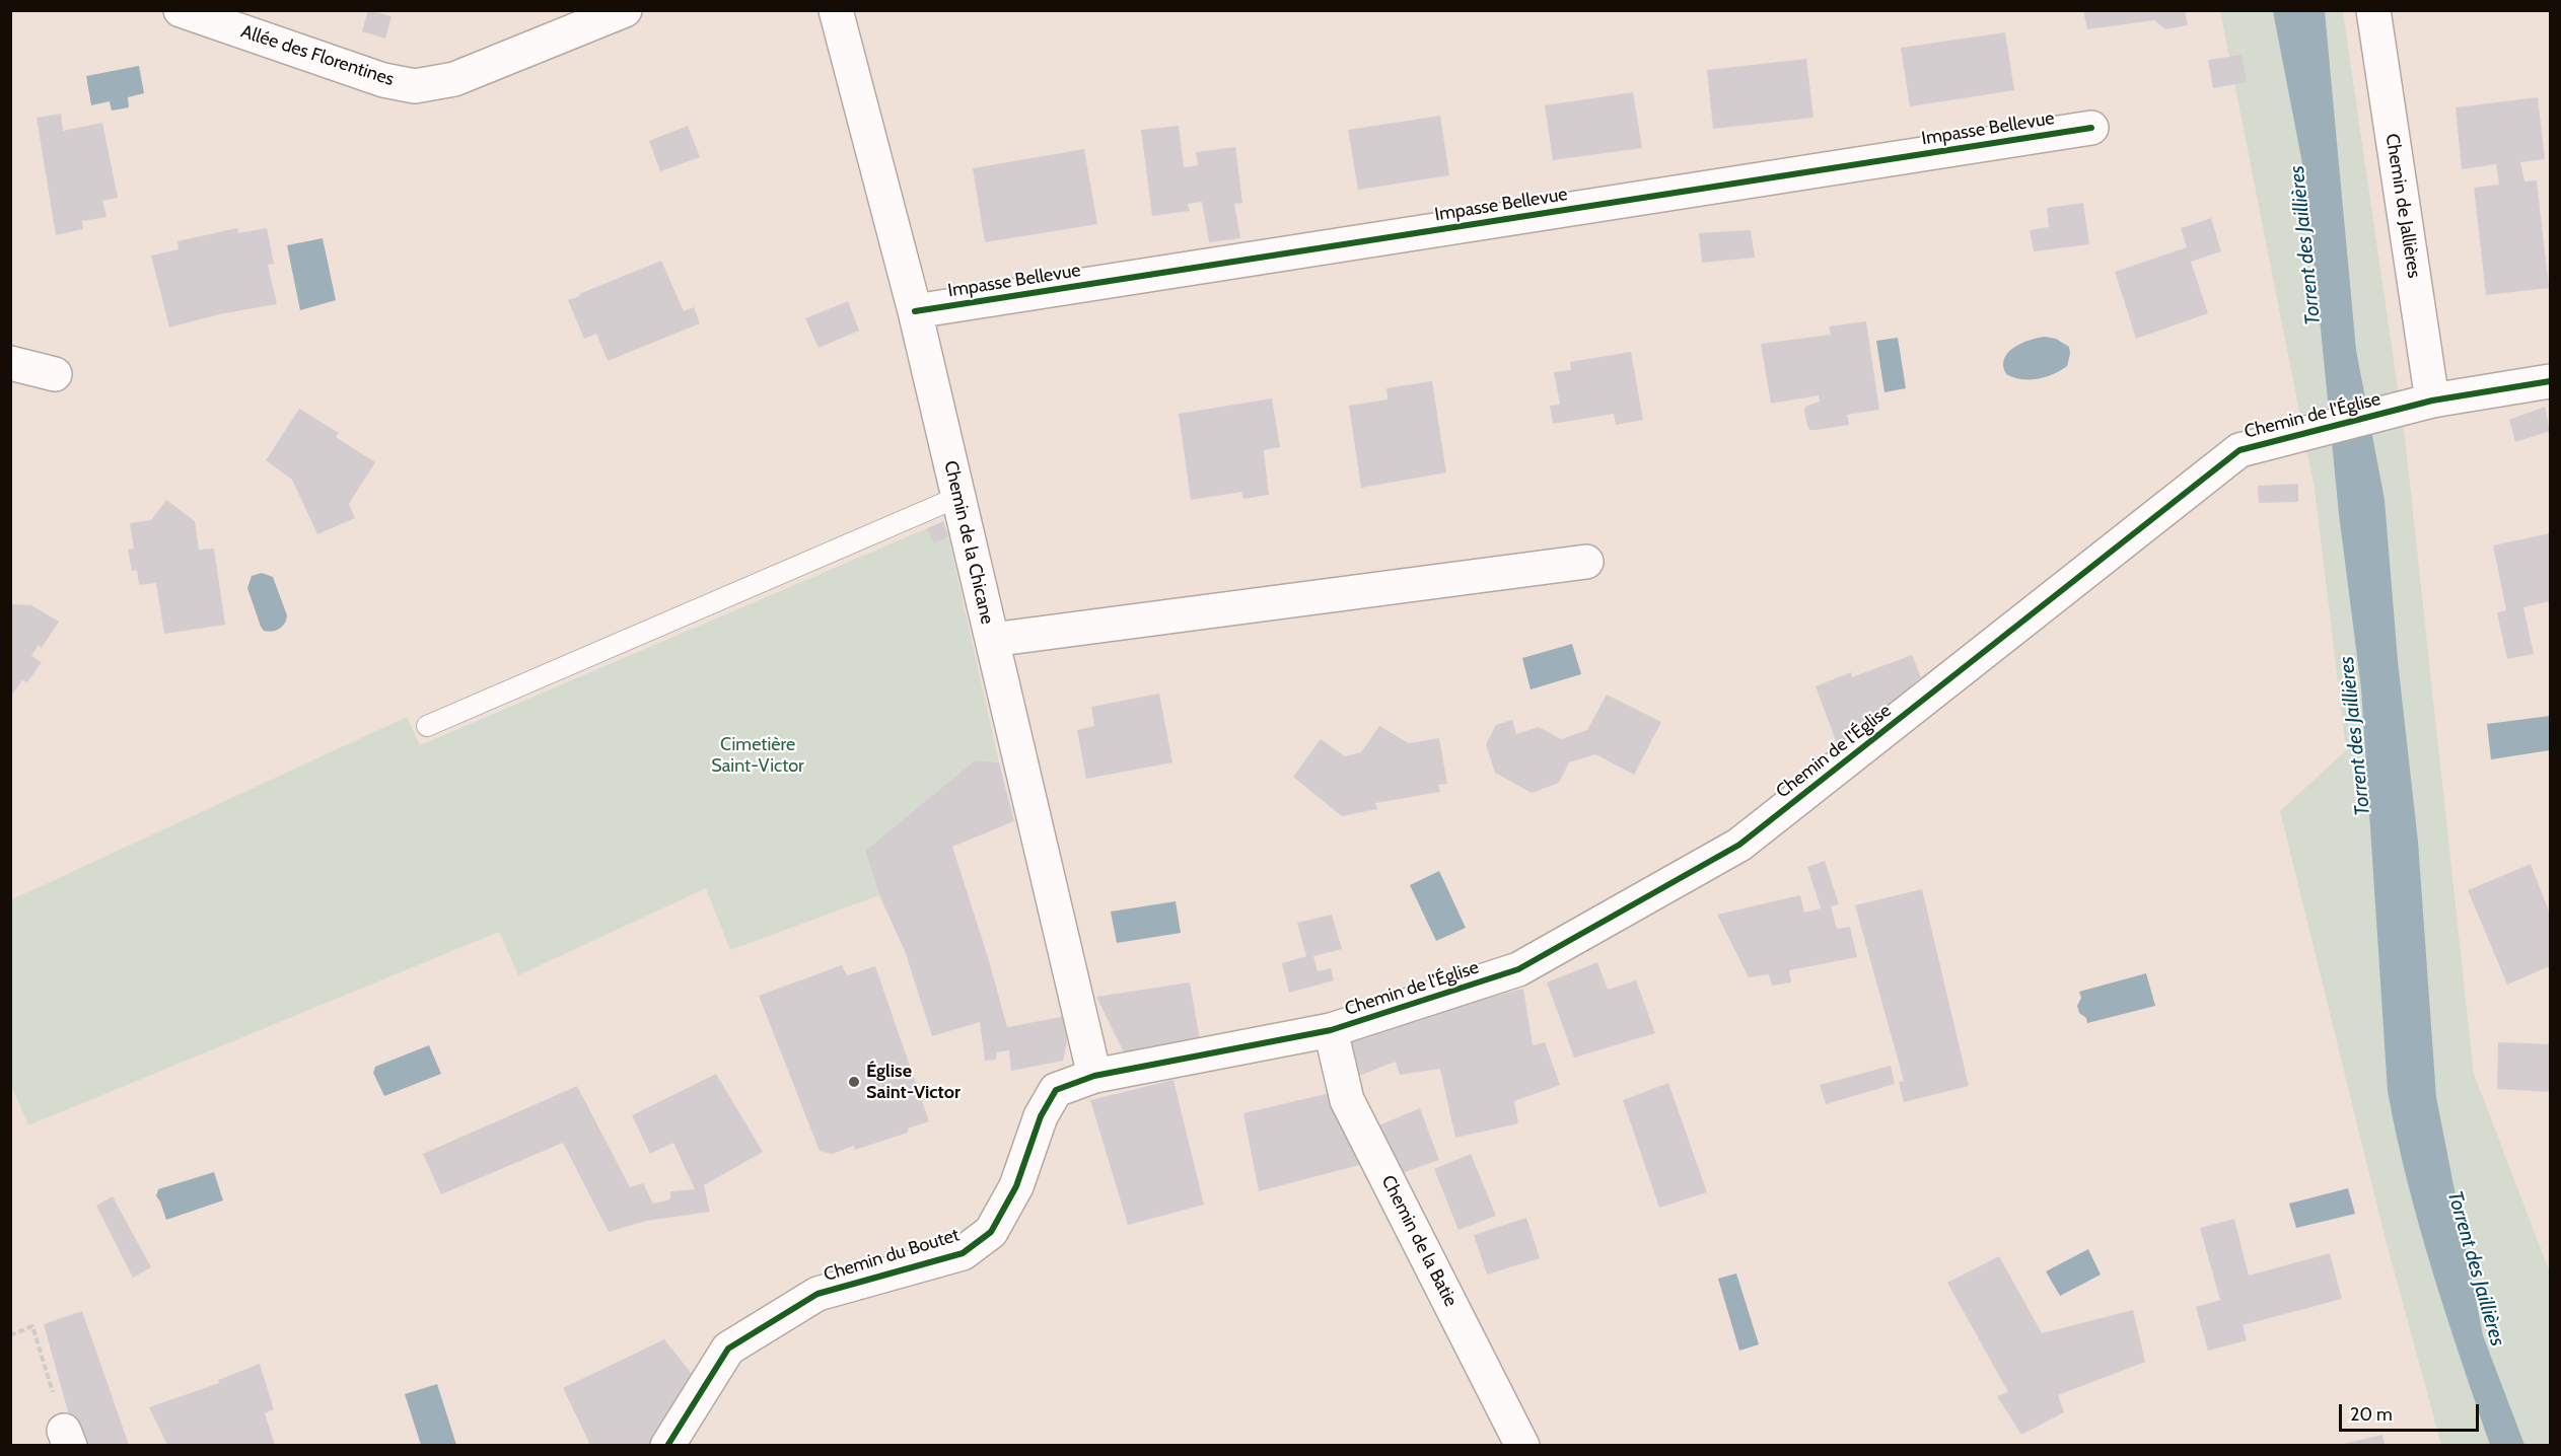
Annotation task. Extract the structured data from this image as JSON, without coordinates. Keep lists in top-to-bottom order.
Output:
{
  "streets": {
    "street": [
      "Allée des Florentines",
      "Impasse Bellevue",
      "Chemin de Jallières",
      "Chemin de l'Église",
      "Chemin de la Chicane",
      "Chemin de la Batie",
      "Chemin du Boutet"
    ]
  },
  "crossings": [
    ["Impasse Bellevue", "Chemin de la Chicane"],
    ["Chemin de Jallières", "Chemin de l'Église"],
    ["Chemin de l'Église", "Chemin de la Chicane"],
    ["Chemin de l'Église", "Chemin de la Batie"],
    ["Chemin de l'Église", "Chemin du Boutet"],
    ["Chemin de la Chicane", "Chemin du Boutet"]
  ],
  "water": ["Torrent des Jaillières"],
  "parks": ["Cimetière Saint-Victor"],
  "places": ["Église Saint-Victor"],
  "scale_bar": "20 m"
}
